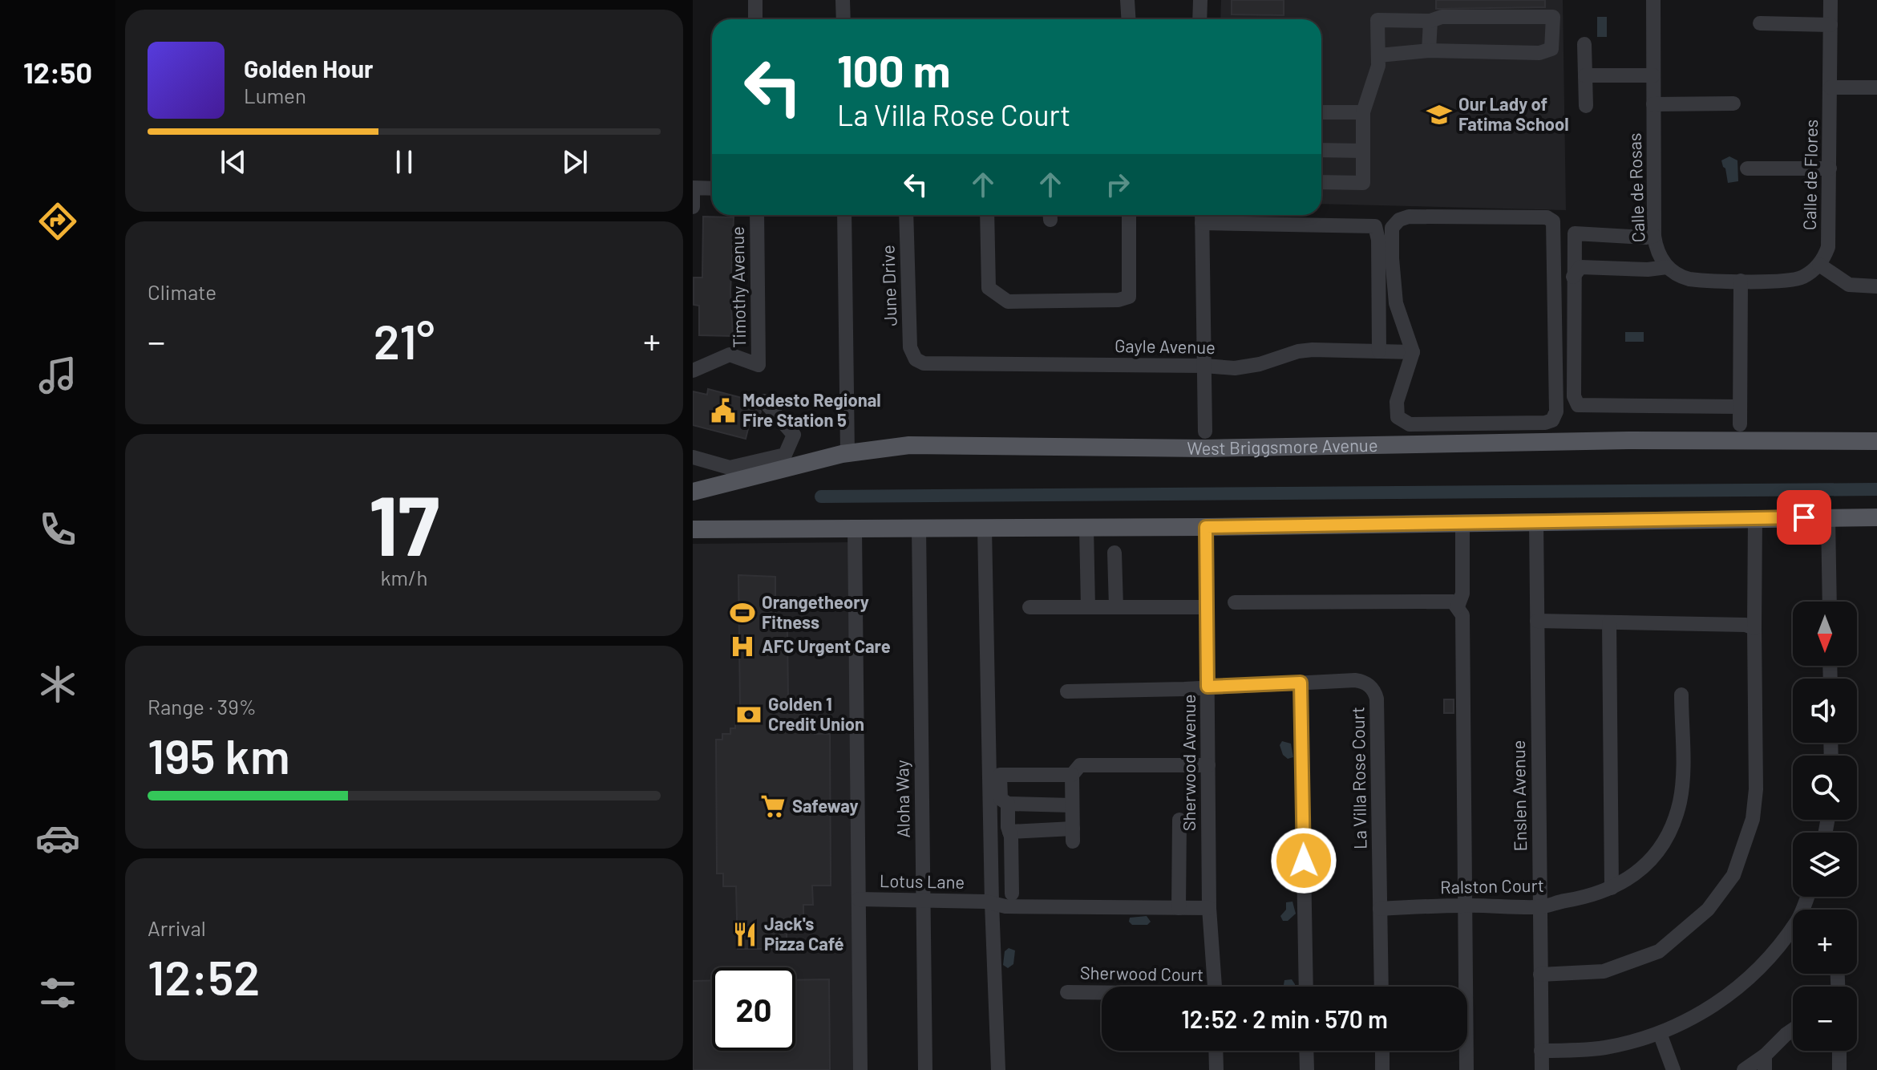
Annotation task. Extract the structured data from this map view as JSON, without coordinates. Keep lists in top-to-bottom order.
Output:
{
  "streets": {
    "main road": ["West Briggsmore Avenue"],
    "street": [
      "Calle de Flores",
      "Calle de Rosas",
      "June Drive",
      "Timothy Avenue",
      "Gayle Avenue",
      "Sherwood Avenue",
      "La Villa Rose Court",
      "Enslen Avenue",
      "Aloha Way",
      "Lotus Lane",
      "Ralston Court",
      "Sherwood Court"
    ]
  },
  "crossings": [
    ["June Drive", "Gayle Avenue"],
    ["Sherwood Avenue", "La Villa Rose Court"],
    ["Sherwood Avenue", "Lotus Lane"],
    ["La Villa Rose Court", "Ralston Court"],
    ["Enslen Avenue", "Ralston Court"],
    ["Aloha Way", "Lotus Lane"]
  ],
  "places": {
    "school or university": ["Our Lady of Fatima School"],
    "public building": ["Modesto Regional Fire Station 5"],
    "sports": ["Orangetheory Fitness"],
    "hospital": ["AFC Urgent Care"],
    "bank": ["Golden 1 Credit Union"],
    "supermarket": ["Safeway"],
    "restaurant": ["Jack's Pizza Café"]
  },
  "north": "bottom",
  "page": {
    "tabs": "12:50",
    "turn": ["100 m", "La Villa Rose Court"],
    "song": ["Golden Hour", "Lumen"],
    "tile": [
      "Climate",
      ["17", "km/h"],
      ["Range · 39%", "195 km"],
      ["Arrival", "12:52"]
    ],
    "heat": ["−", "21°", "+"],
    "map_buttons": ["+", "−"],
    "limit": "20",
    "trip": "12:52 · 2 min · 570 m"
  }
}
